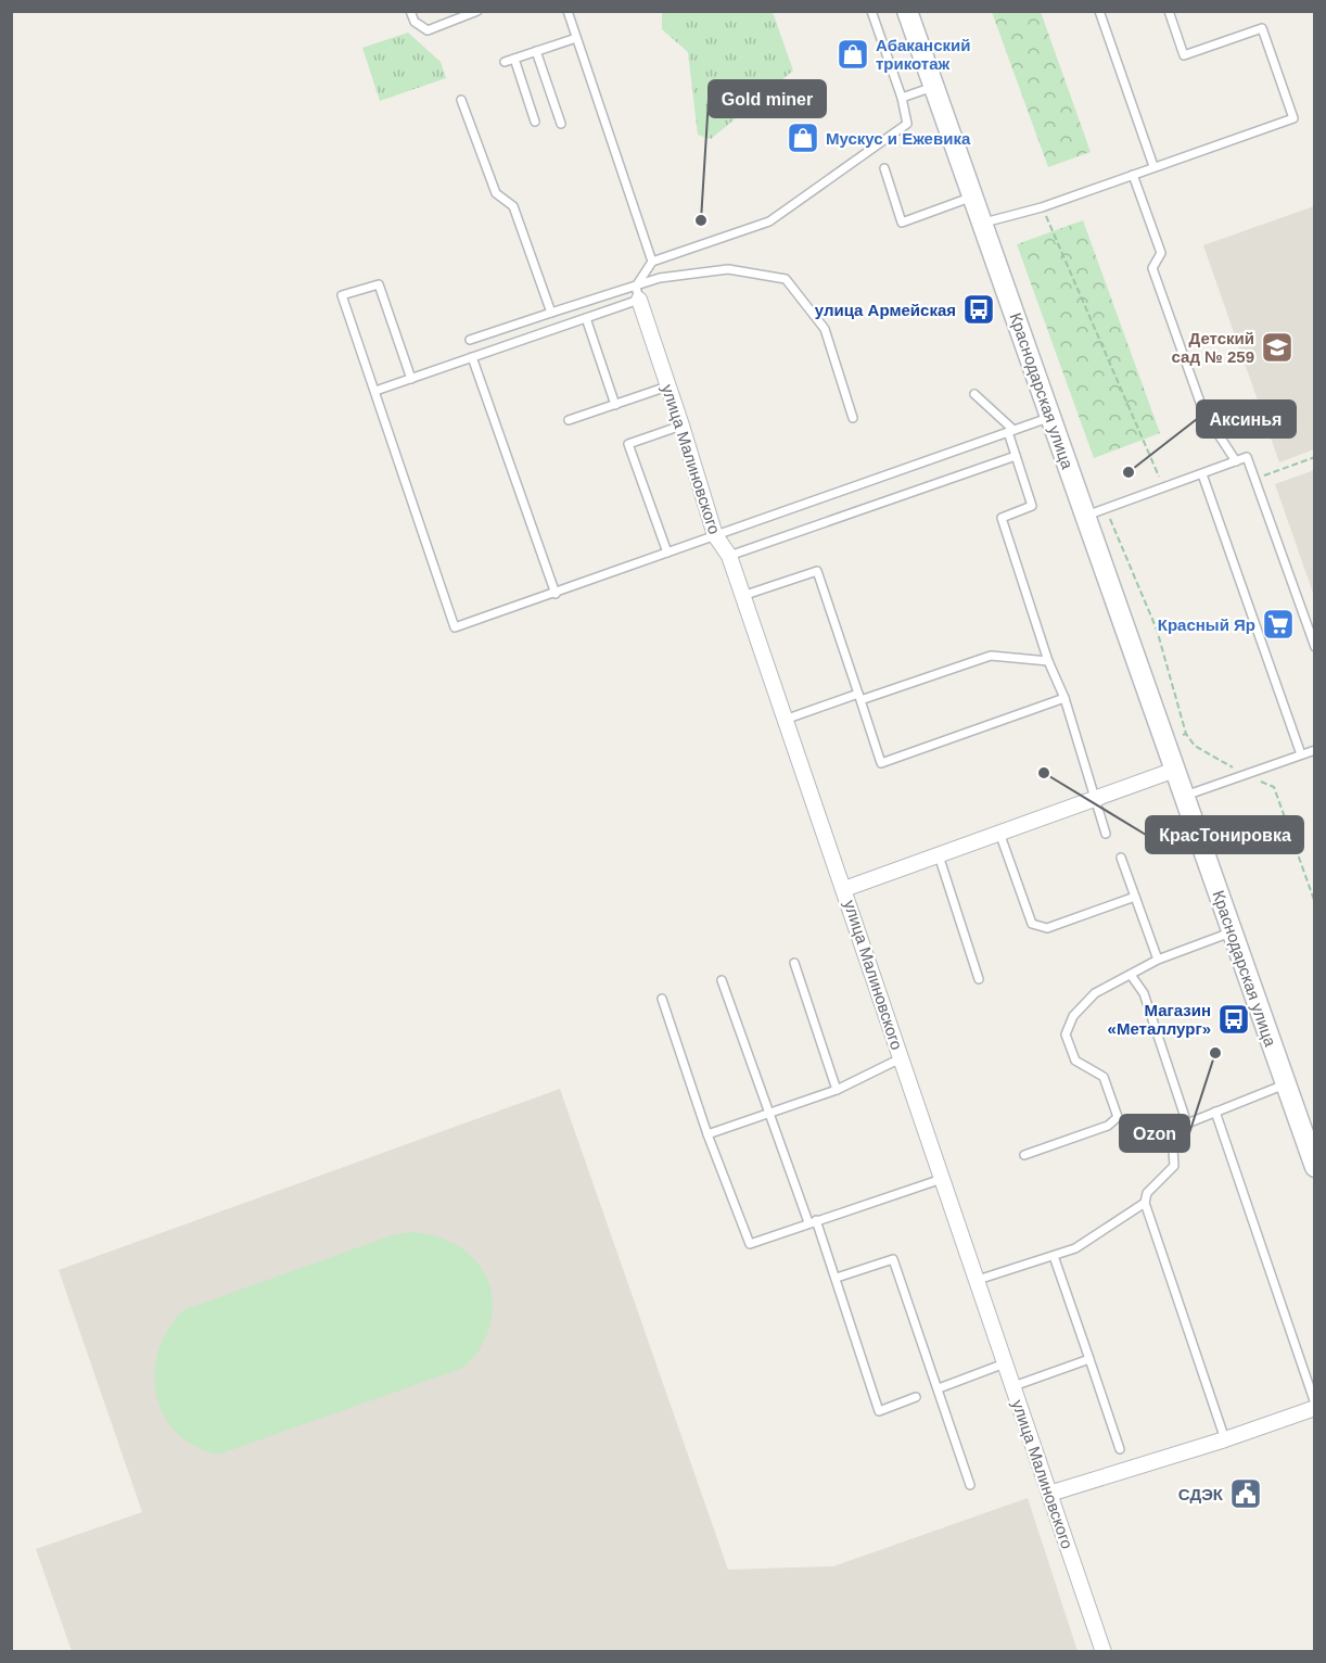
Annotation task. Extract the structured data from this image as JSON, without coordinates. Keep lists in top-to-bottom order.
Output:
{
  "streets": {
    "main road": ["Краснодарская улица"],
    "street": ["улица Малиновского"]
  },
  "places": {
    "shop": ["Абаканский трикотаж", "Мускус и Ежевика"],
    "other": [
      "Gold miner",
      "Аксинья",
      "КрасТонировка",
      "Ozon"
    ],
    "bus stop": ["улица Армейская", "Магазин «Металлург»"],
    "school or university": ["Детский сад № 259"],
    "supermarket": ["Красный Яр"],
    "public building": ["СДЭК"]
  }
}
